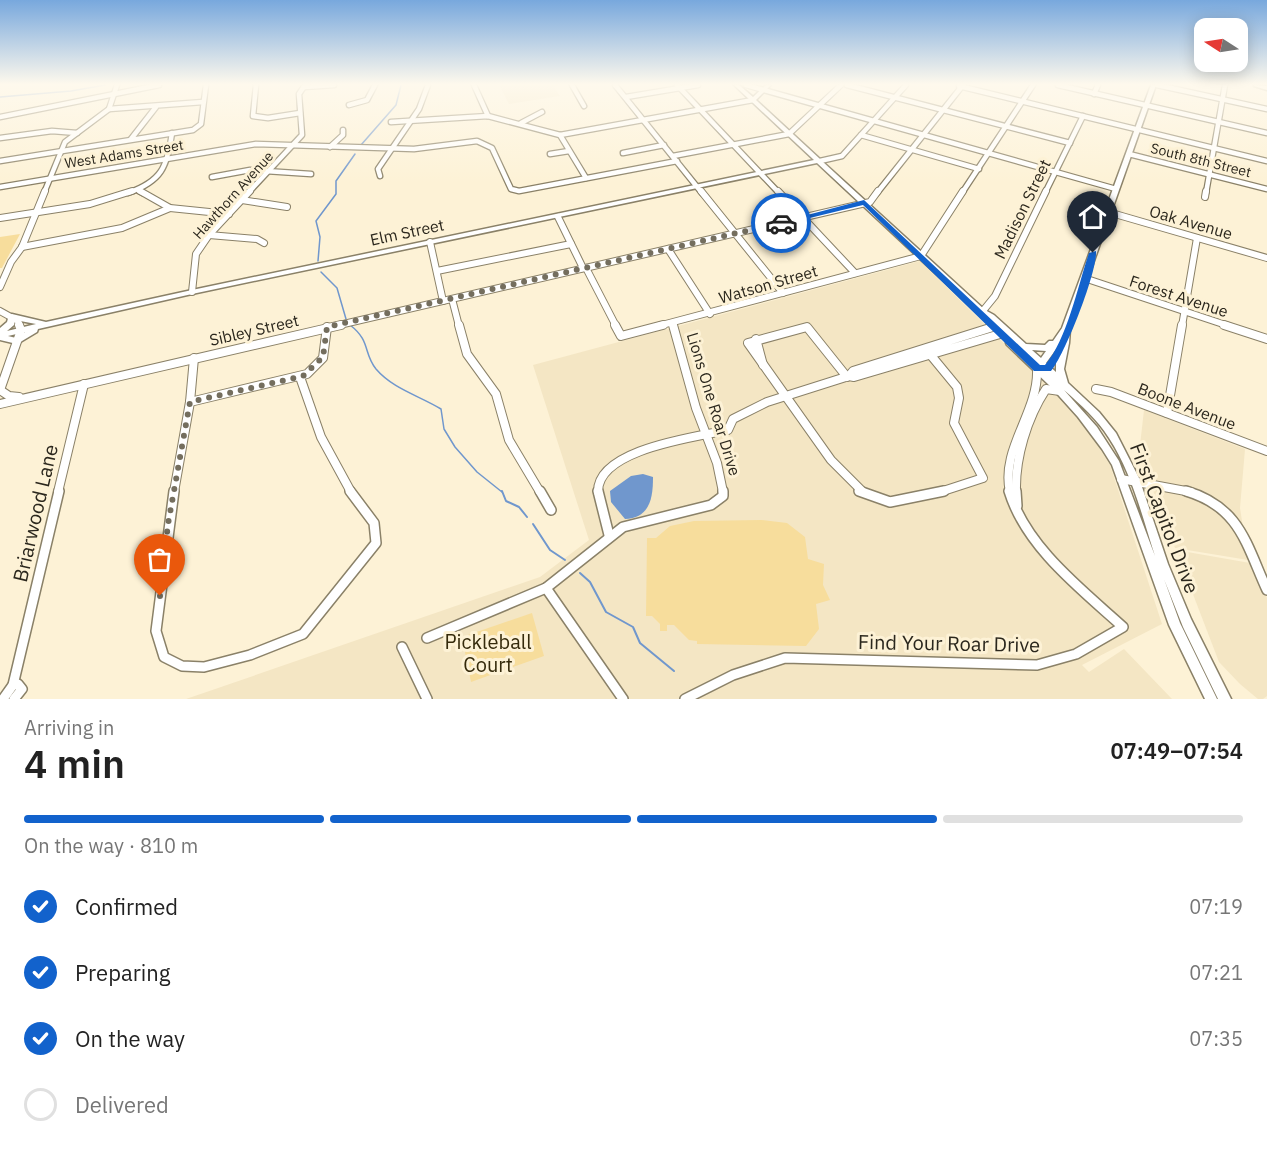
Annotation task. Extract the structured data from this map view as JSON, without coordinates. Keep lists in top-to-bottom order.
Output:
{
  "streets": {
    "main road": ["Elm Street", "First Capitol Drive"],
    "street": [
      "West Adams Street",
      "South 8th Street",
      "Hawthorn Avenue",
      "Madison Street",
      "Oak Avenue",
      "Watson Street",
      "Forest Avenue",
      "Sibley Street",
      "Lions One Roar Drive",
      "Boone Avenue",
      "Briarwood Lane",
      "Find Your Roar Drive"
    ]
  },
  "crossings": [
    ["West Adams Street", "Hawthorn Avenue"],
    ["Hawthorn Avenue", "Elm Street"],
    ["Watson Street", "Sibley Street"],
    ["Watson Street", "Lions One Roar Drive"],
    ["Sibley Street", "Briarwood Lane"],
    ["First Capitol Drive", "Find Your Roar Drive"]
  ],
  "parks": ["Pickleball Court"],
  "north": "left",
  "page": {
    "heading": ["4 min", "Arriving in", "07:49–07:54"],
    "bar": "On the way · 810 m",
    "list": [
      ["Confirmed", "07:19"],
      ["Preparing", "07:21"],
      ["On the way", "07:35"],
      "Delivered"
    ]
  }
}
